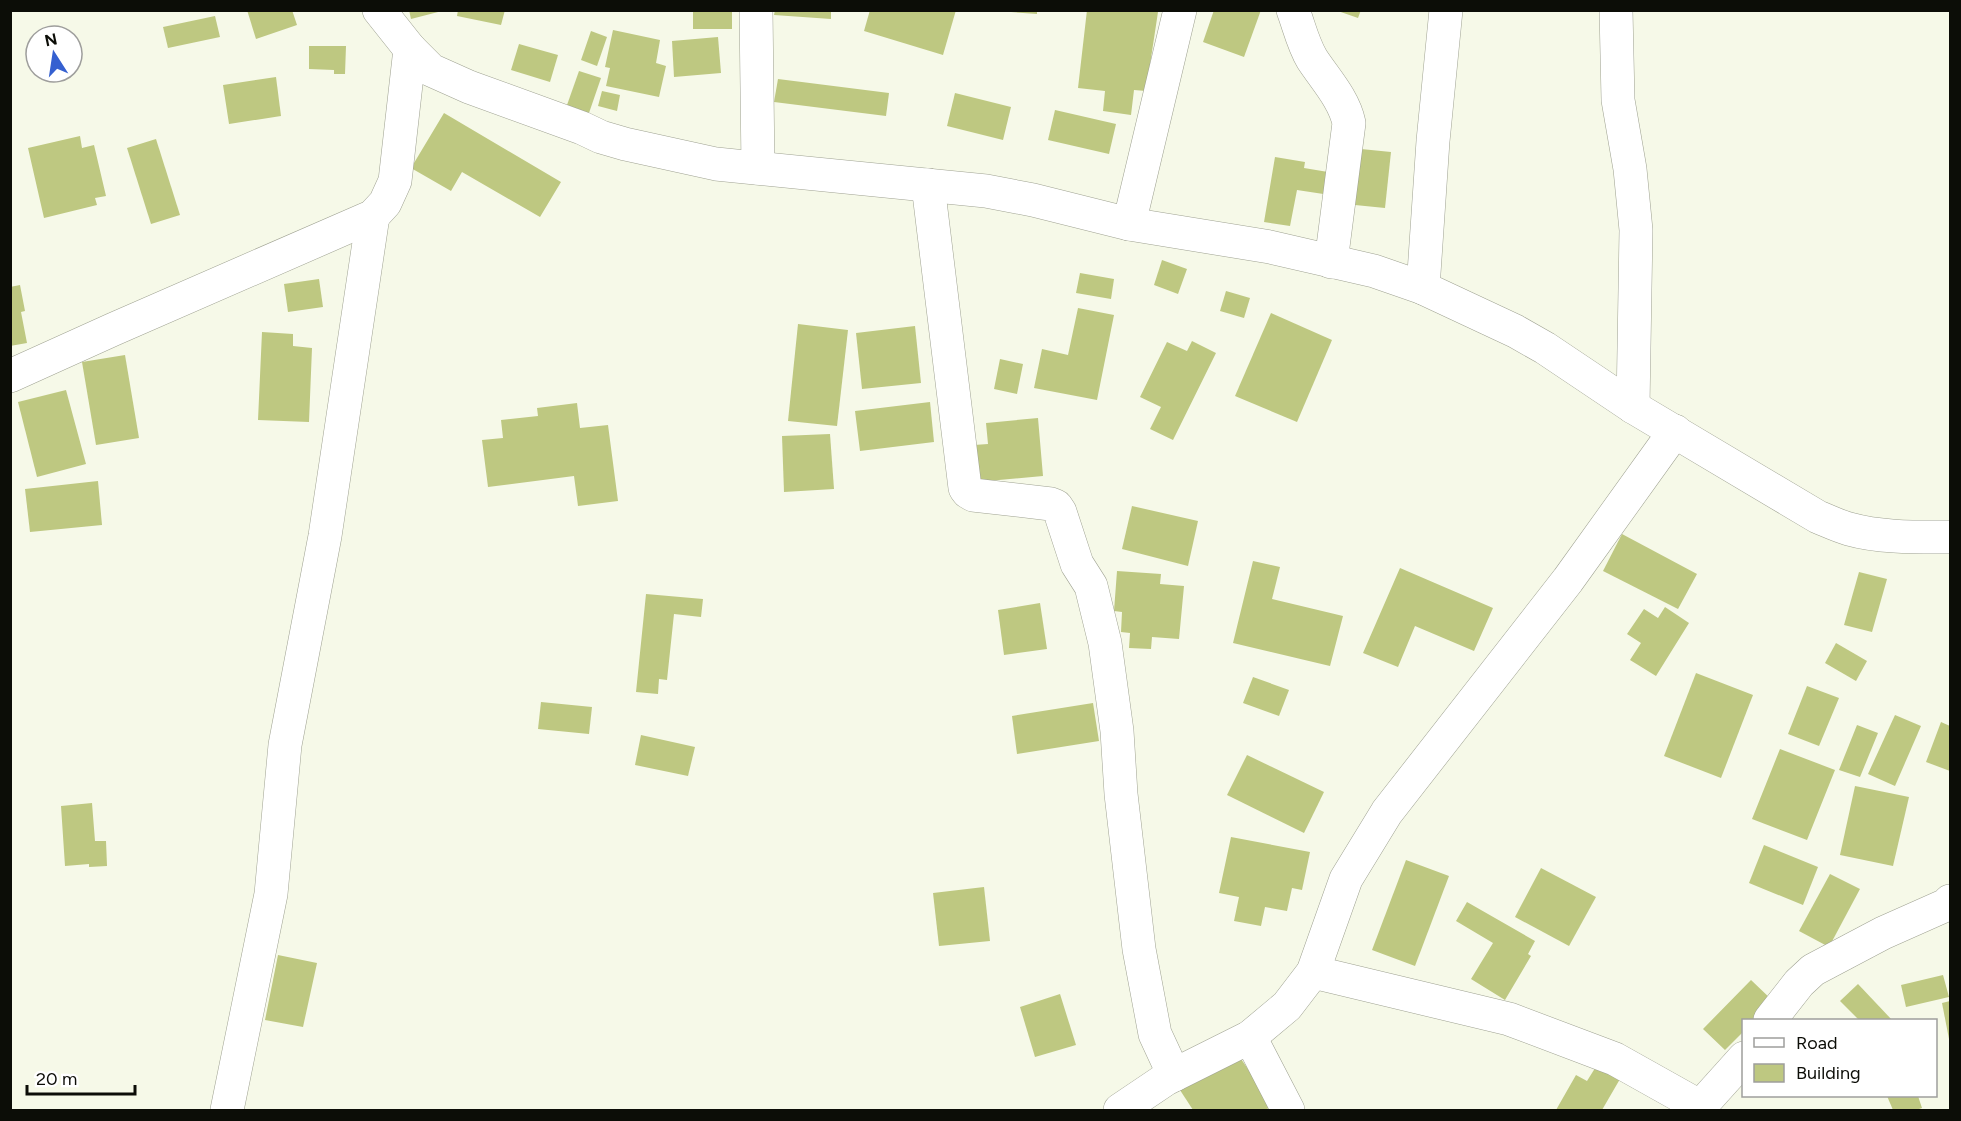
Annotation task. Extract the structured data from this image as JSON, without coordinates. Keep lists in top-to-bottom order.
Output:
{
  "legend": ["Road", "Building"],
  "scale_bar": "20 m",
  "north": "top"
}
